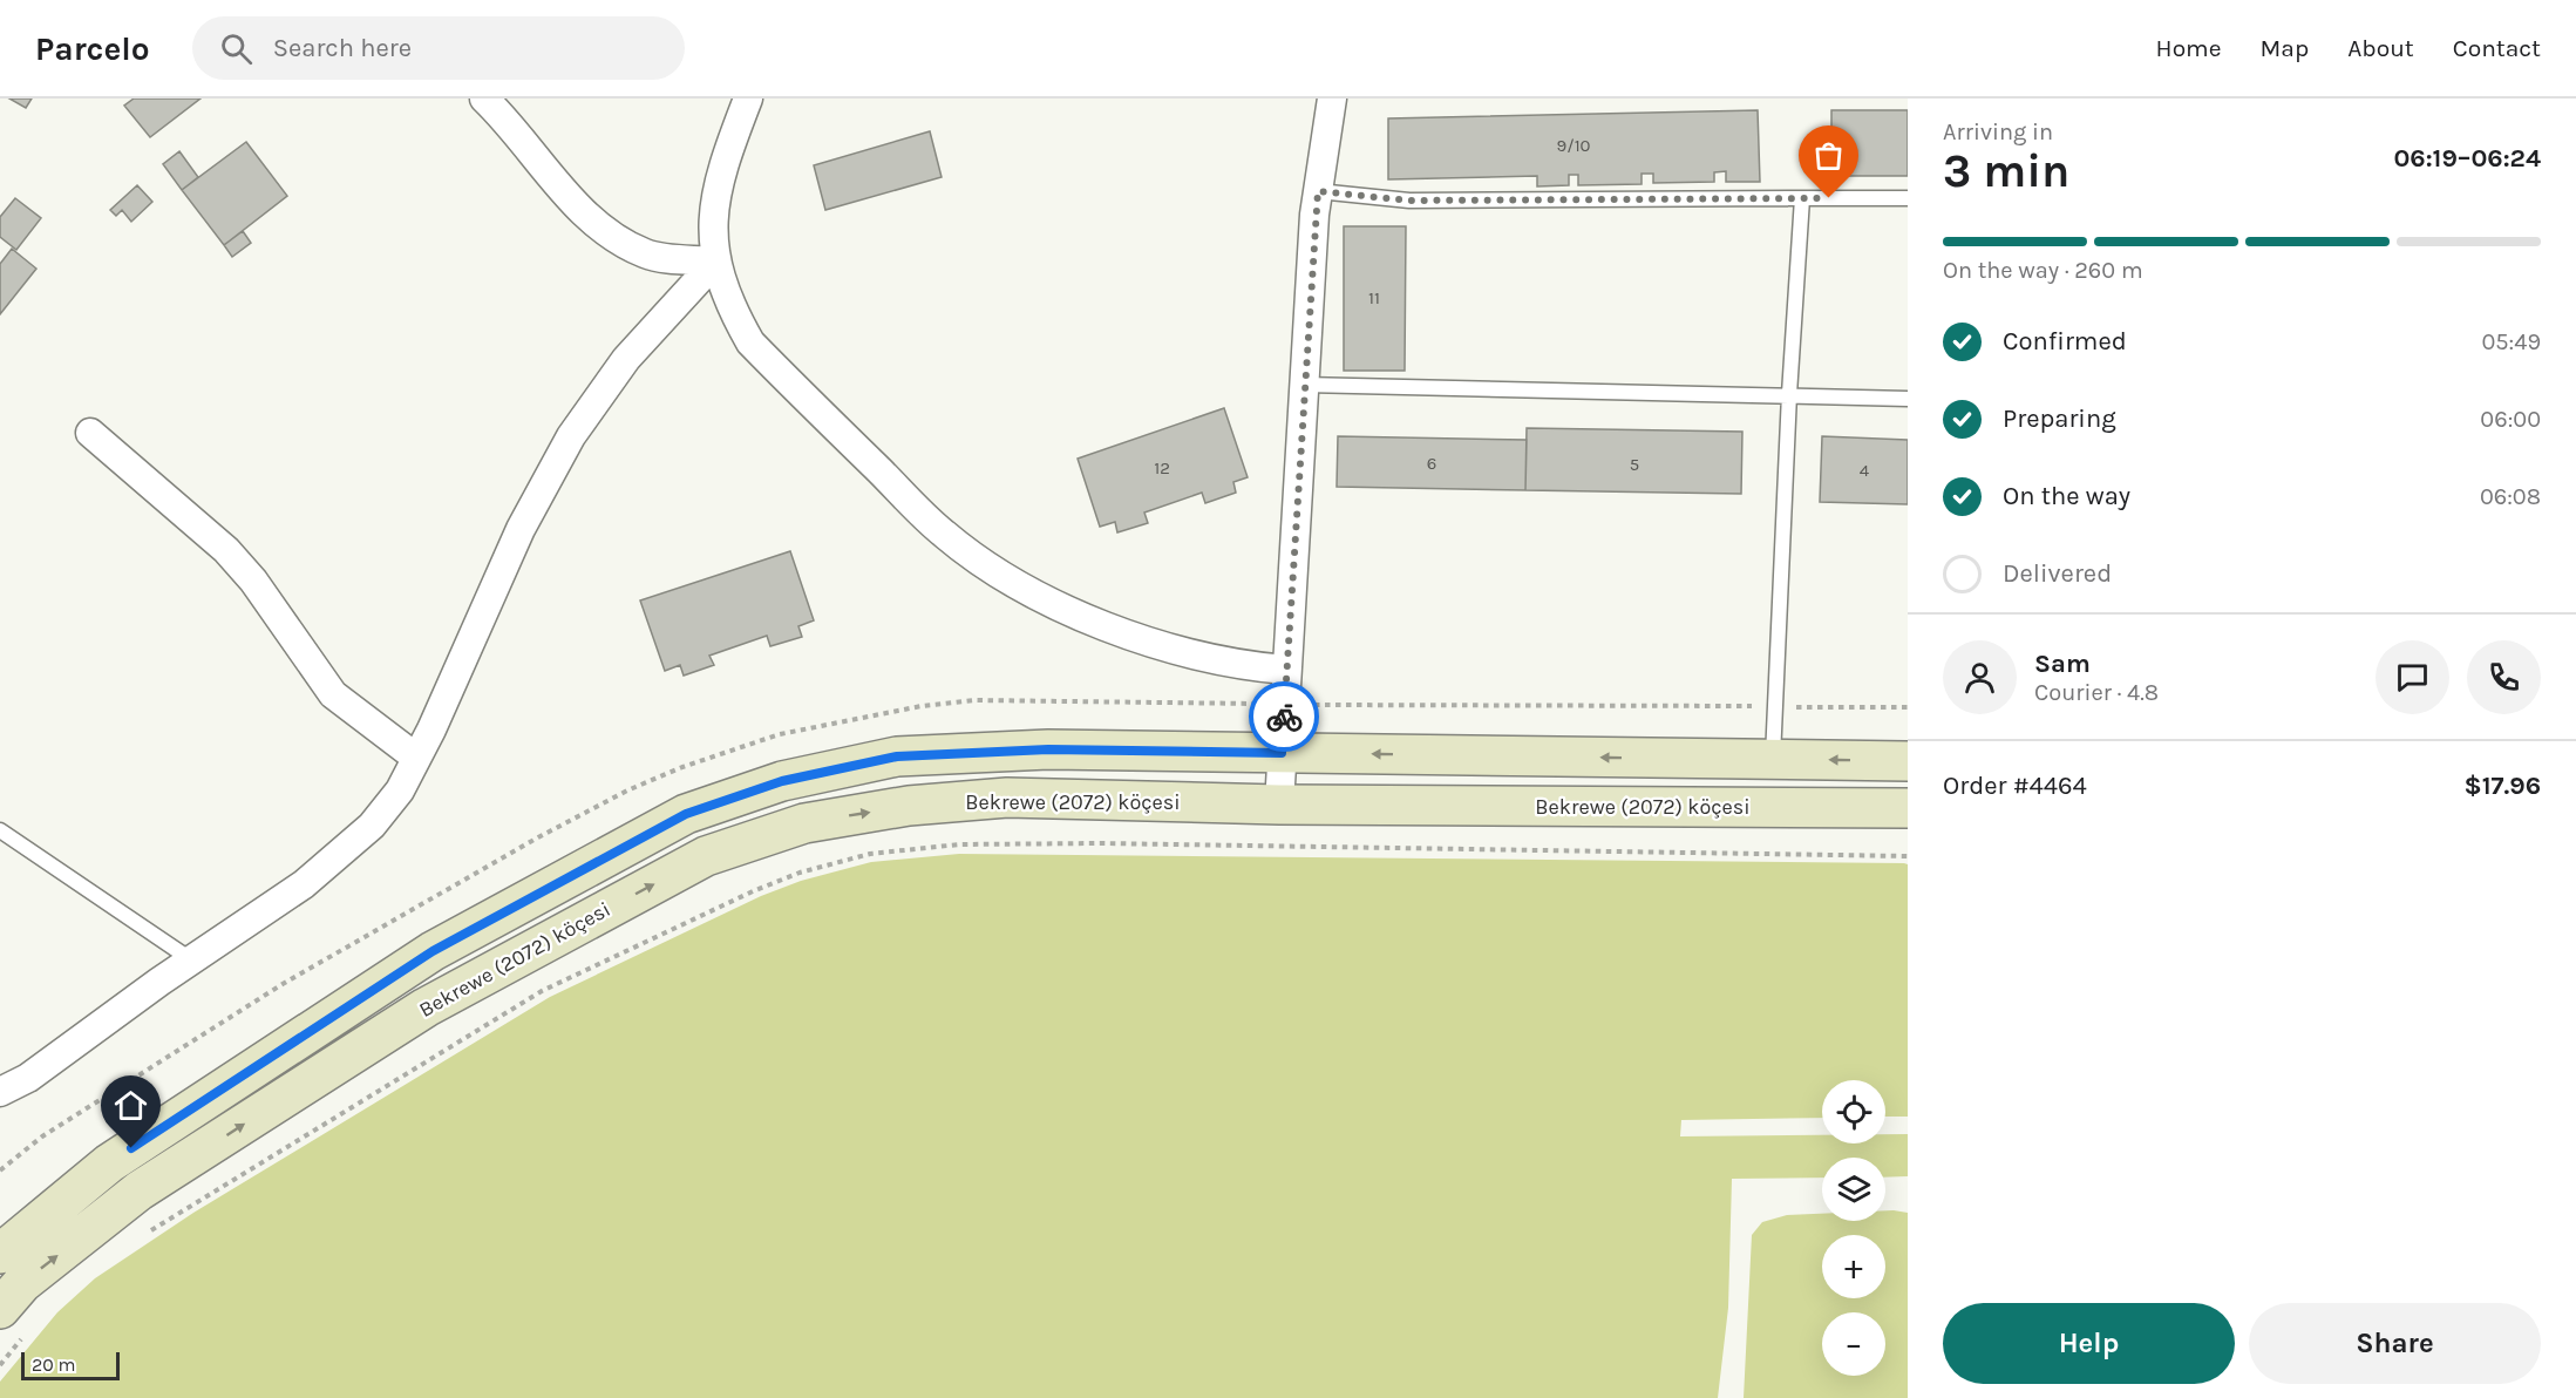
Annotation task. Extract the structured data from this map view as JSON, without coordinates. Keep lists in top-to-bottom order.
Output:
{
  "streets": {
    "main road": ["Bekrewe (2072) köçesi"]
  },
  "house_numbers": [
    "9/10",
    "11",
    "6",
    "5",
    "12",
    "4"
  ],
  "scale_bar": "20 m",
  "page": {
    "header": "Parcelo",
    "search": "Search here",
    "nav": [
      "Home",
      "Map",
      "About",
      "Contact"
    ],
    "heading": ["3 min", "Arriving in", "06:19–06:24"],
    "panel": [
      "Sam",
      "Courier · 4.8",
      "Order #4464",
      "$17.96"
    ],
    "bar": "On the way · 260 m",
    "list": [
      ["Confirmed", "05:49"],
      ["Preparing", "06:00"],
      ["On the way", "06:08"],
      "Delivered"
    ],
    "map_buttons": ["+", "−"],
    "buttons": ["Help", "Share"],
    "scale": "20 m"
  }
}
